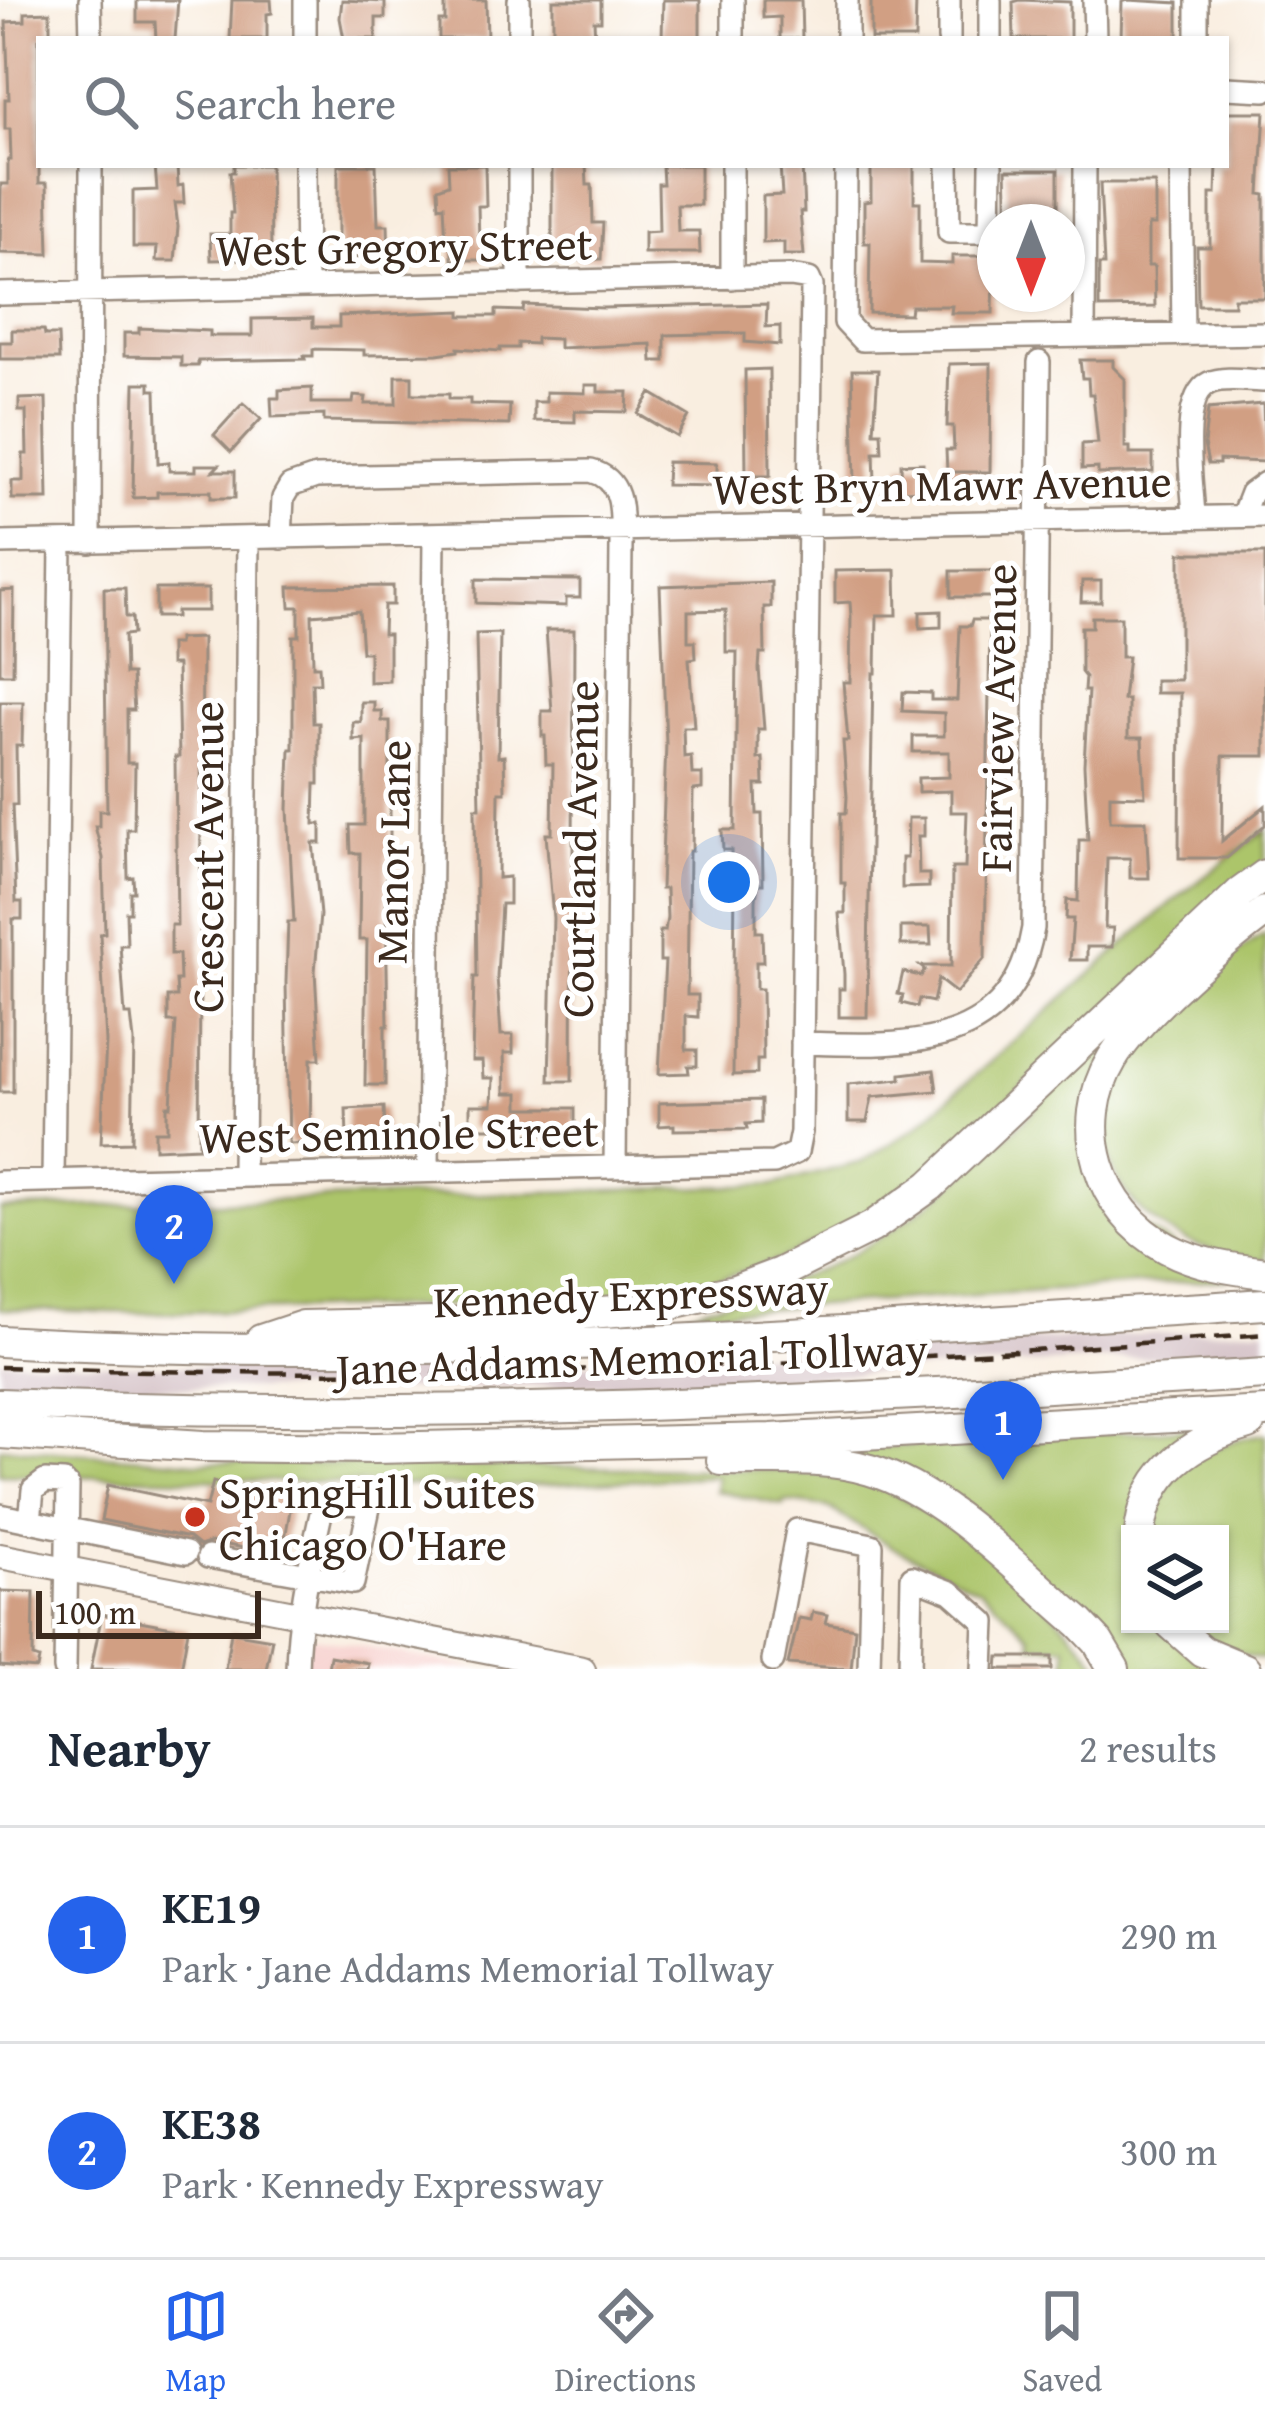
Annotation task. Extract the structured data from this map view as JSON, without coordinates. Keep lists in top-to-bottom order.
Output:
{
  "streets": {
    "highway": ["Kennedy Expressway", "Jane Addams Memorial Tollway"],
    "street": [
      "West Gregory Street",
      "West Bryn Mawr Avenue",
      "Fairview Avenue",
      "Courtland Avenue",
      "Manor Lane",
      "Crescent Avenue",
      "West Seminole Street"
    ]
  },
  "crossings": [
    ["West Gregory Street", "West Bryn Mawr Avenue"],
    ["West Bryn Mawr Avenue", "Fairview Avenue"],
    ["West Bryn Mawr Avenue", "Courtland Avenue"],
    ["West Bryn Mawr Avenue", "Manor Lane"],
    ["West Bryn Mawr Avenue", "Crescent Avenue"],
    ["Fairview Avenue", "West Seminole Street"],
    ["Courtland Avenue", "West Seminole Street"],
    ["Manor Lane", "West Seminole Street"],
    ["Crescent Avenue", "West Seminole Street"]
  ],
  "places": ["SpringHill Suites Chicago O'Hare"],
  "scale_bar": "100 m",
  "north": "bottom",
  "page": {
    "search": "Search here",
    "pins": ["2", "1"],
    "scale": "100 m",
    "heading": ["Nearby", "2 results"],
    "list": [
      {
        "mark": "1",
        "name": "KE19",
        "note": "Park · Jane Addams Memorial Tollway",
        "value": "290 m"
      },
      {
        "mark": "2",
        "name": "KE38",
        "note": "Park · Kennedy Expressway",
        "value": "300 m"
      }
    ],
    "nav": ["Map", "Directions", "Saved"]
  }
}
